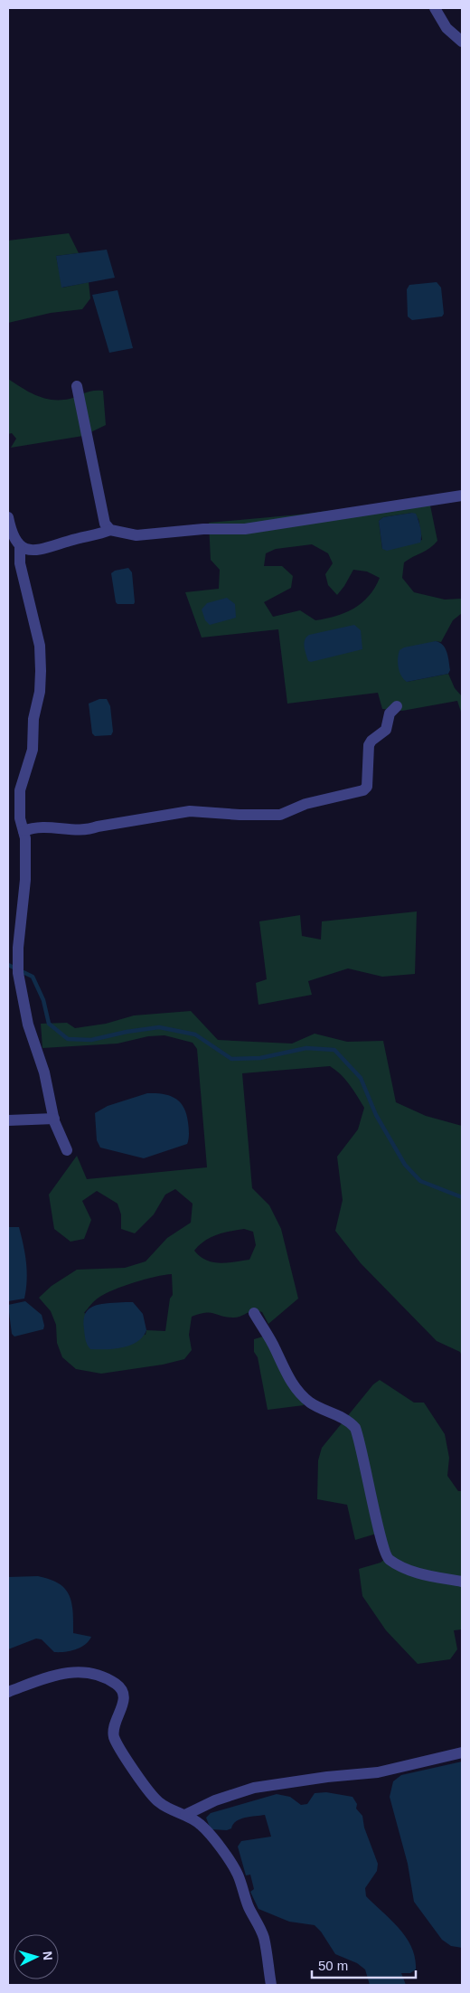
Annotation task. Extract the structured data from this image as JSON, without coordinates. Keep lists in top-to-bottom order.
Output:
{
  "scale_bar": "50 m",
  "north": "right"
}
